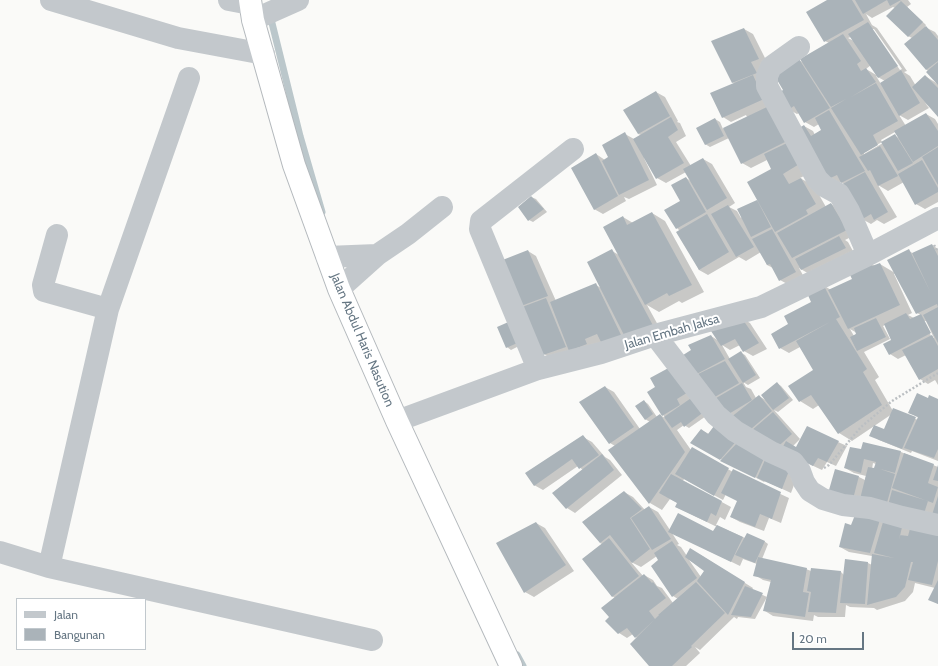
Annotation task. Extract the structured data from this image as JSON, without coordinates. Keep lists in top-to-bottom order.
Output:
{
  "streets": {
    "highway": ["Jalan Abdul Haris Nasution"],
    "street": ["Jalan Embah Jaksa"]
  },
  "crossings": [
    ["Jalan Embah Jaksa", "Jalan Abdul Haris Nasution"]
  ],
  "legend": ["Jalan", "Bangunan"],
  "scale_bar": "20 m"
}
